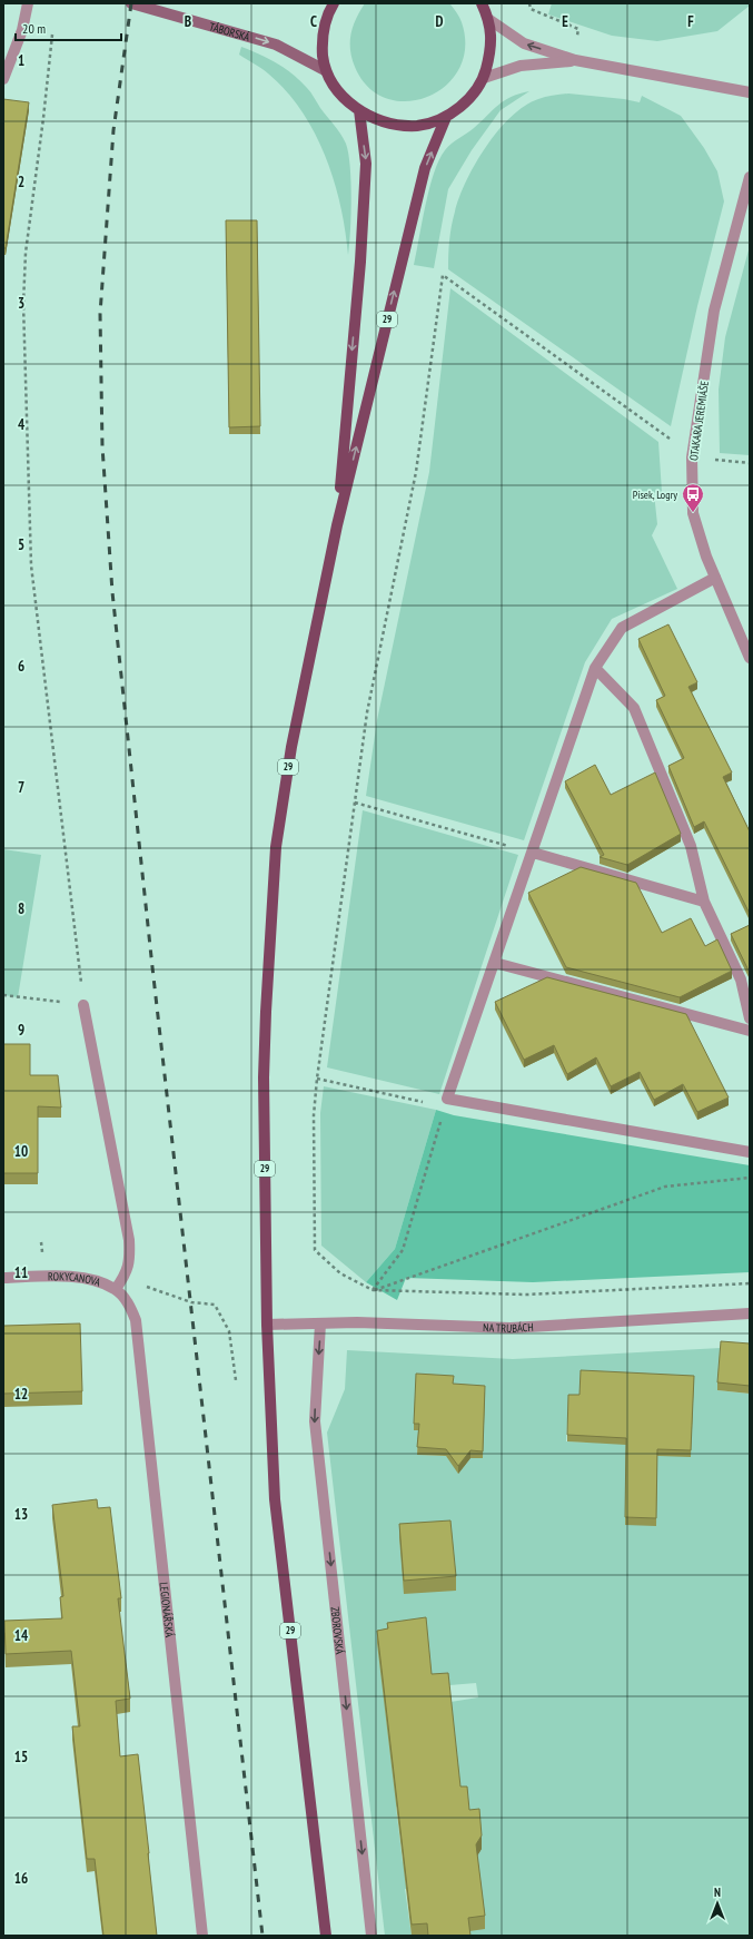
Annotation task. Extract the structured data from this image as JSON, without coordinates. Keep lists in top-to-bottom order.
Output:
{
  "streets": {
    "main road": ["TÁBORSKÁ", "29"],
    "street": [
      "OTAKARA JEREMIÁŠE",
      "ROKYCANOVA",
      "NA TRUBÁCH",
      "LEGIONÁŘSKÁ",
      "ZBOROVSKÁ"
    ]
  },
  "crossings": [
    ["29", "NA TRUBÁCH"],
    ["ROKYCANOVA", "LEGIONÁŘSKÁ"],
    ["NA TRUBÁCH", "ZBOROVSKÁ"]
  ],
  "one_way": ["TÁBORSKÁ", "ZBOROVSKÁ"],
  "places": {
    "bus stop": ["Písek, Logry"]
  },
  "scale_bar": "20 m",
  "north": "top",
  "grid": {
    "columns": [
      "B",
      "C",
      "D",
      "E",
      "F"
    ],
    "rows": [
      "1",
      "2",
      "3",
      "4",
      "5",
      "6",
      "7",
      "8",
      "9",
      "10",
      "11",
      "12",
      "13",
      "14",
      "15",
      "16"
    ]
  }
}
